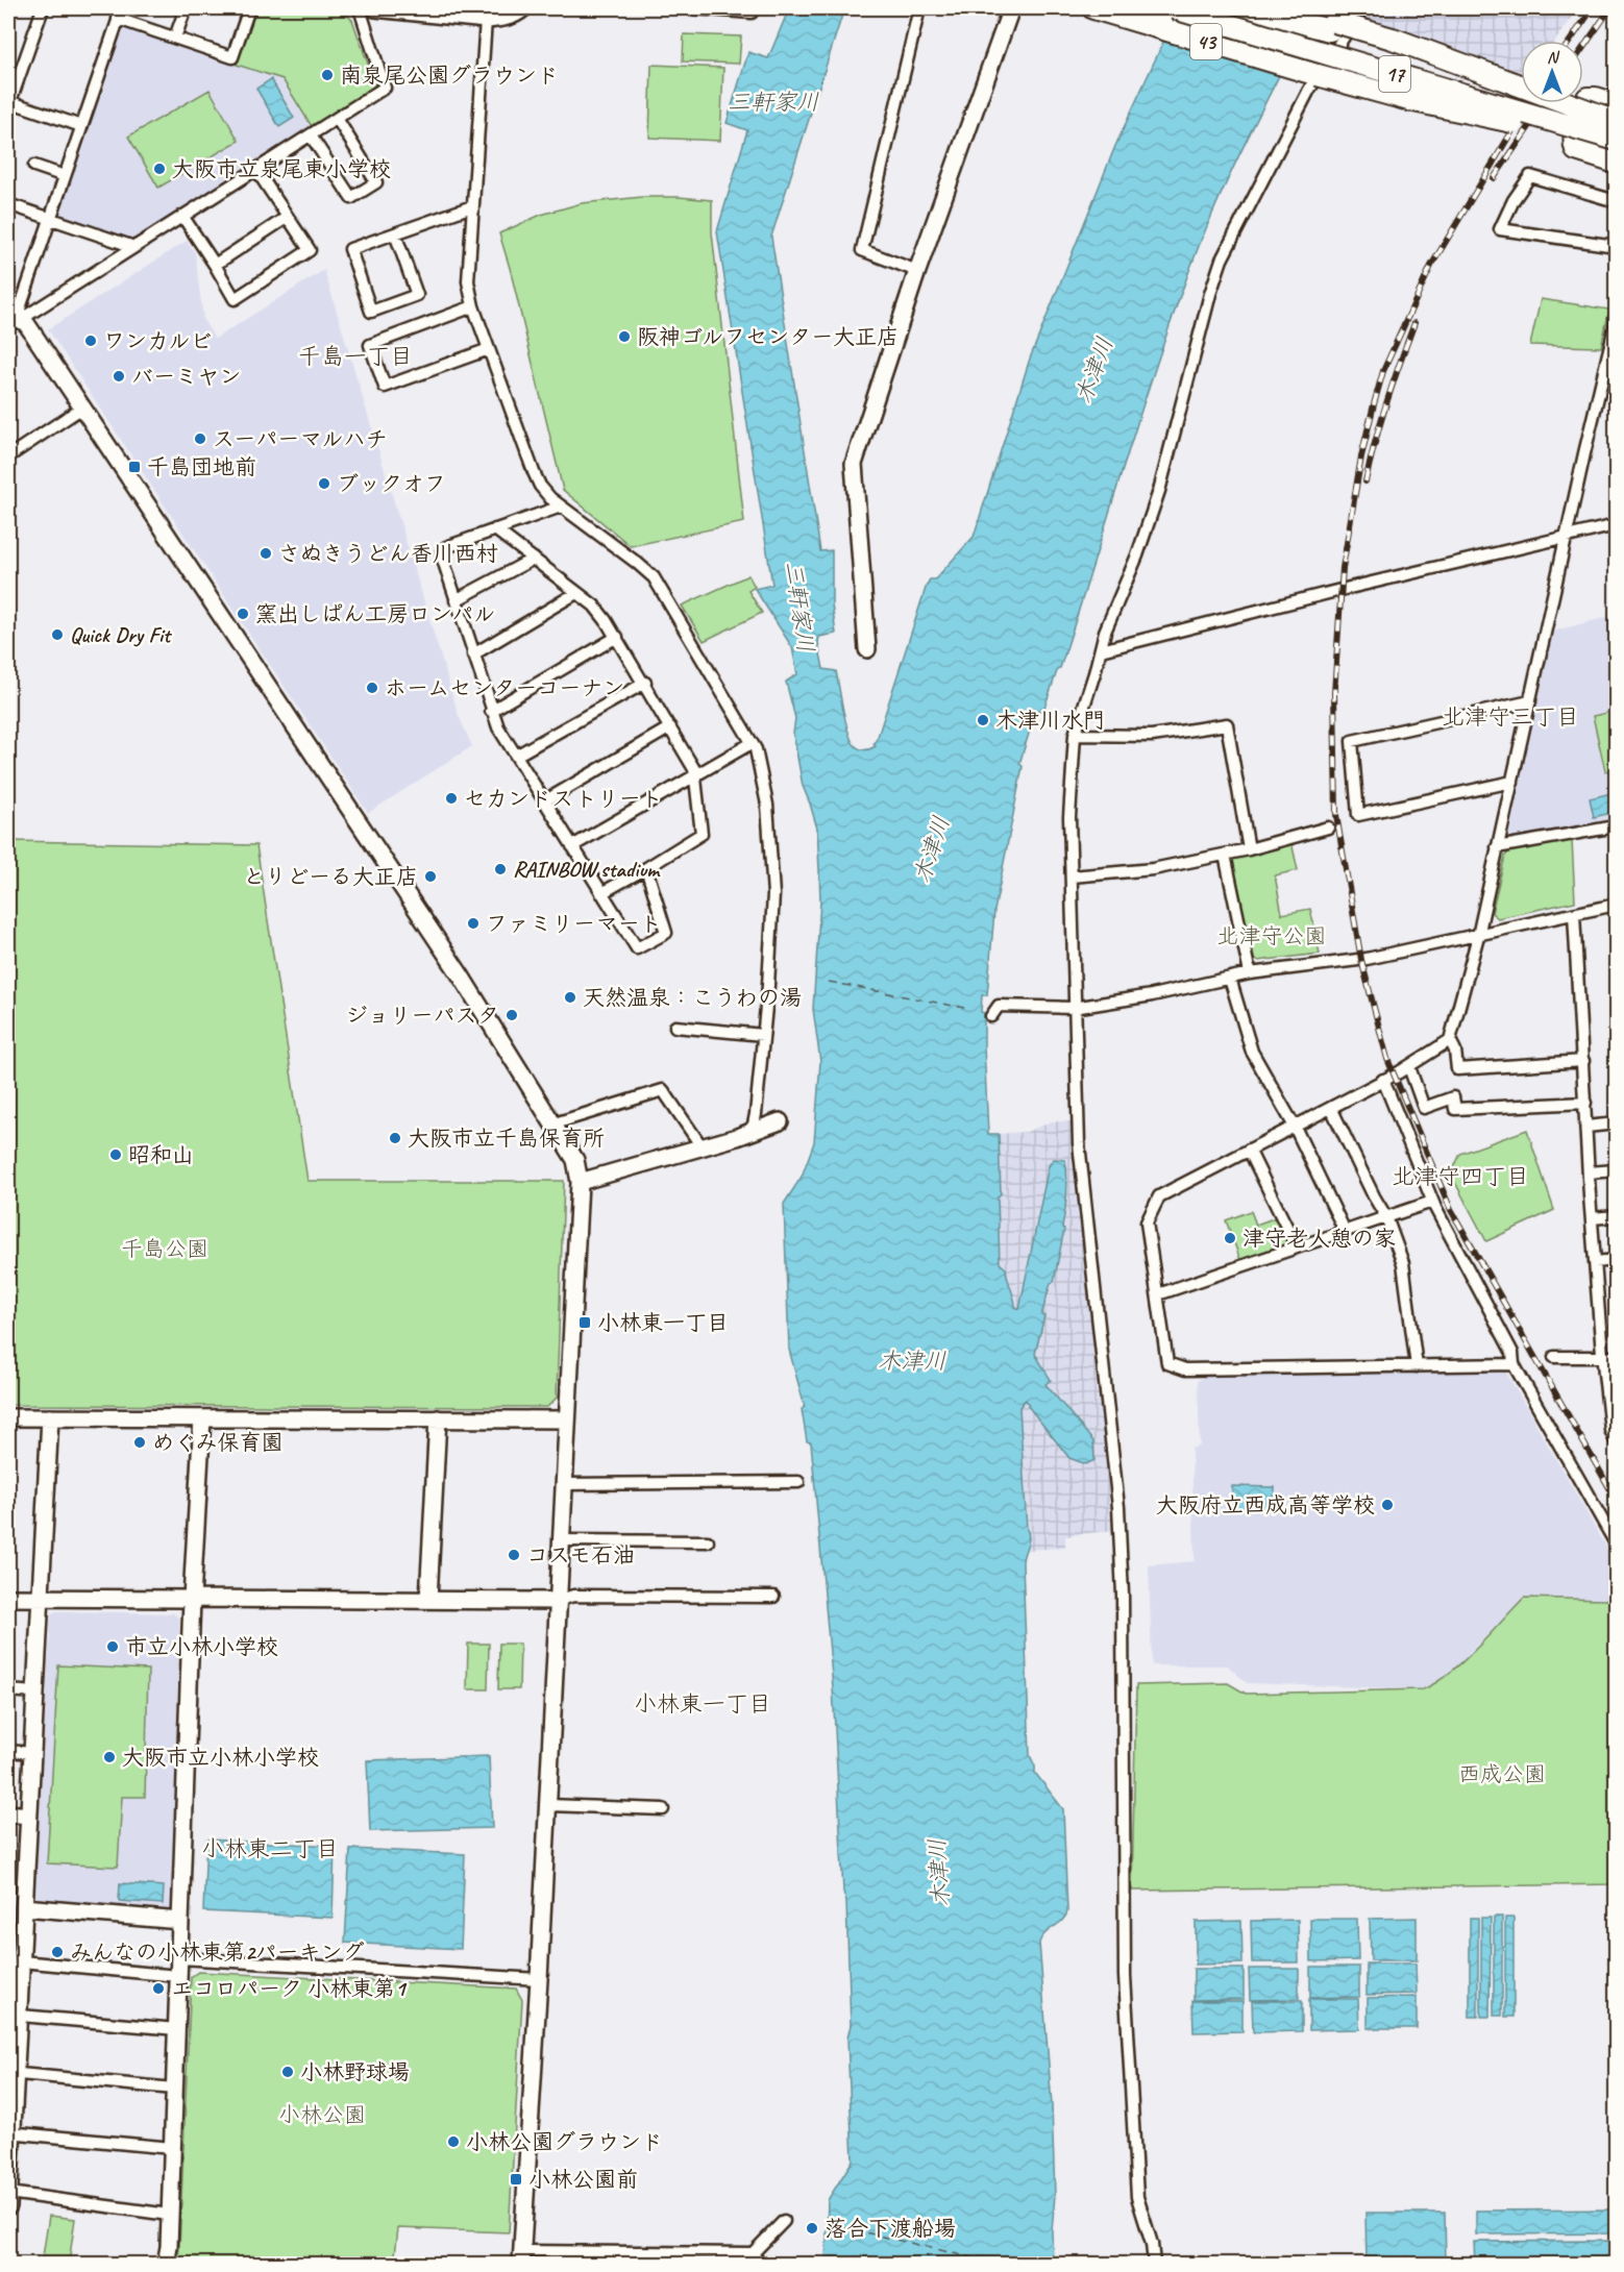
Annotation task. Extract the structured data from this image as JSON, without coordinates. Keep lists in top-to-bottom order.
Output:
{
  "streets": {
    "highway": ["43", "17"]
  },
  "districts": [
    "千島一丁目",
    "北津守三丁目",
    "北津守四丁目",
    "小林東一丁目",
    "小林東二丁目"
  ],
  "water": ["三軒家川", "木津川"],
  "parks": [
    "北津守公園",
    "千島公園",
    "西成公園",
    "小林公園"
  ],
  "places": {
    "other": [
      "南泉尾公園グラウンド",
      "大阪市立泉尾東小学校",
      "阪神ゴルフセンター大正店",
      "ワンカルビ",
      "バーミヤン",
      "スーパーマルハチ",
      "ブックオフ",
      "さぬきうどん香川西村",
      "窯出しぱん工房ロンパル",
      "Quick Dry Fit",
      "ホームセンターコーナン",
      "木津川水門",
      "セカンドストリート",
      "RAINBOW stadium",
      "とりどーる大正店",
      "ファミリーマート",
      "天然温泉：こうわの湯",
      "ジョリーパスタ",
      "大阪市立千島保育所",
      "昭和山",
      "津守老人憩の家",
      "めぐみ保育園",
      "大阪府立西成高等学校",
      "コスモ石油",
      "市立小林小学校",
      "大阪市立小林小学校",
      "みんなの小林東第2パーキング",
      "エコロパーク 小林東第1",
      "小林野球場",
      "小林公園グラウンド",
      "落合下渡船場"
    ],
    "transit": ["千島団地前", "小林東一丁目", "小林公園前"]
  },
  "north": "top"
}
